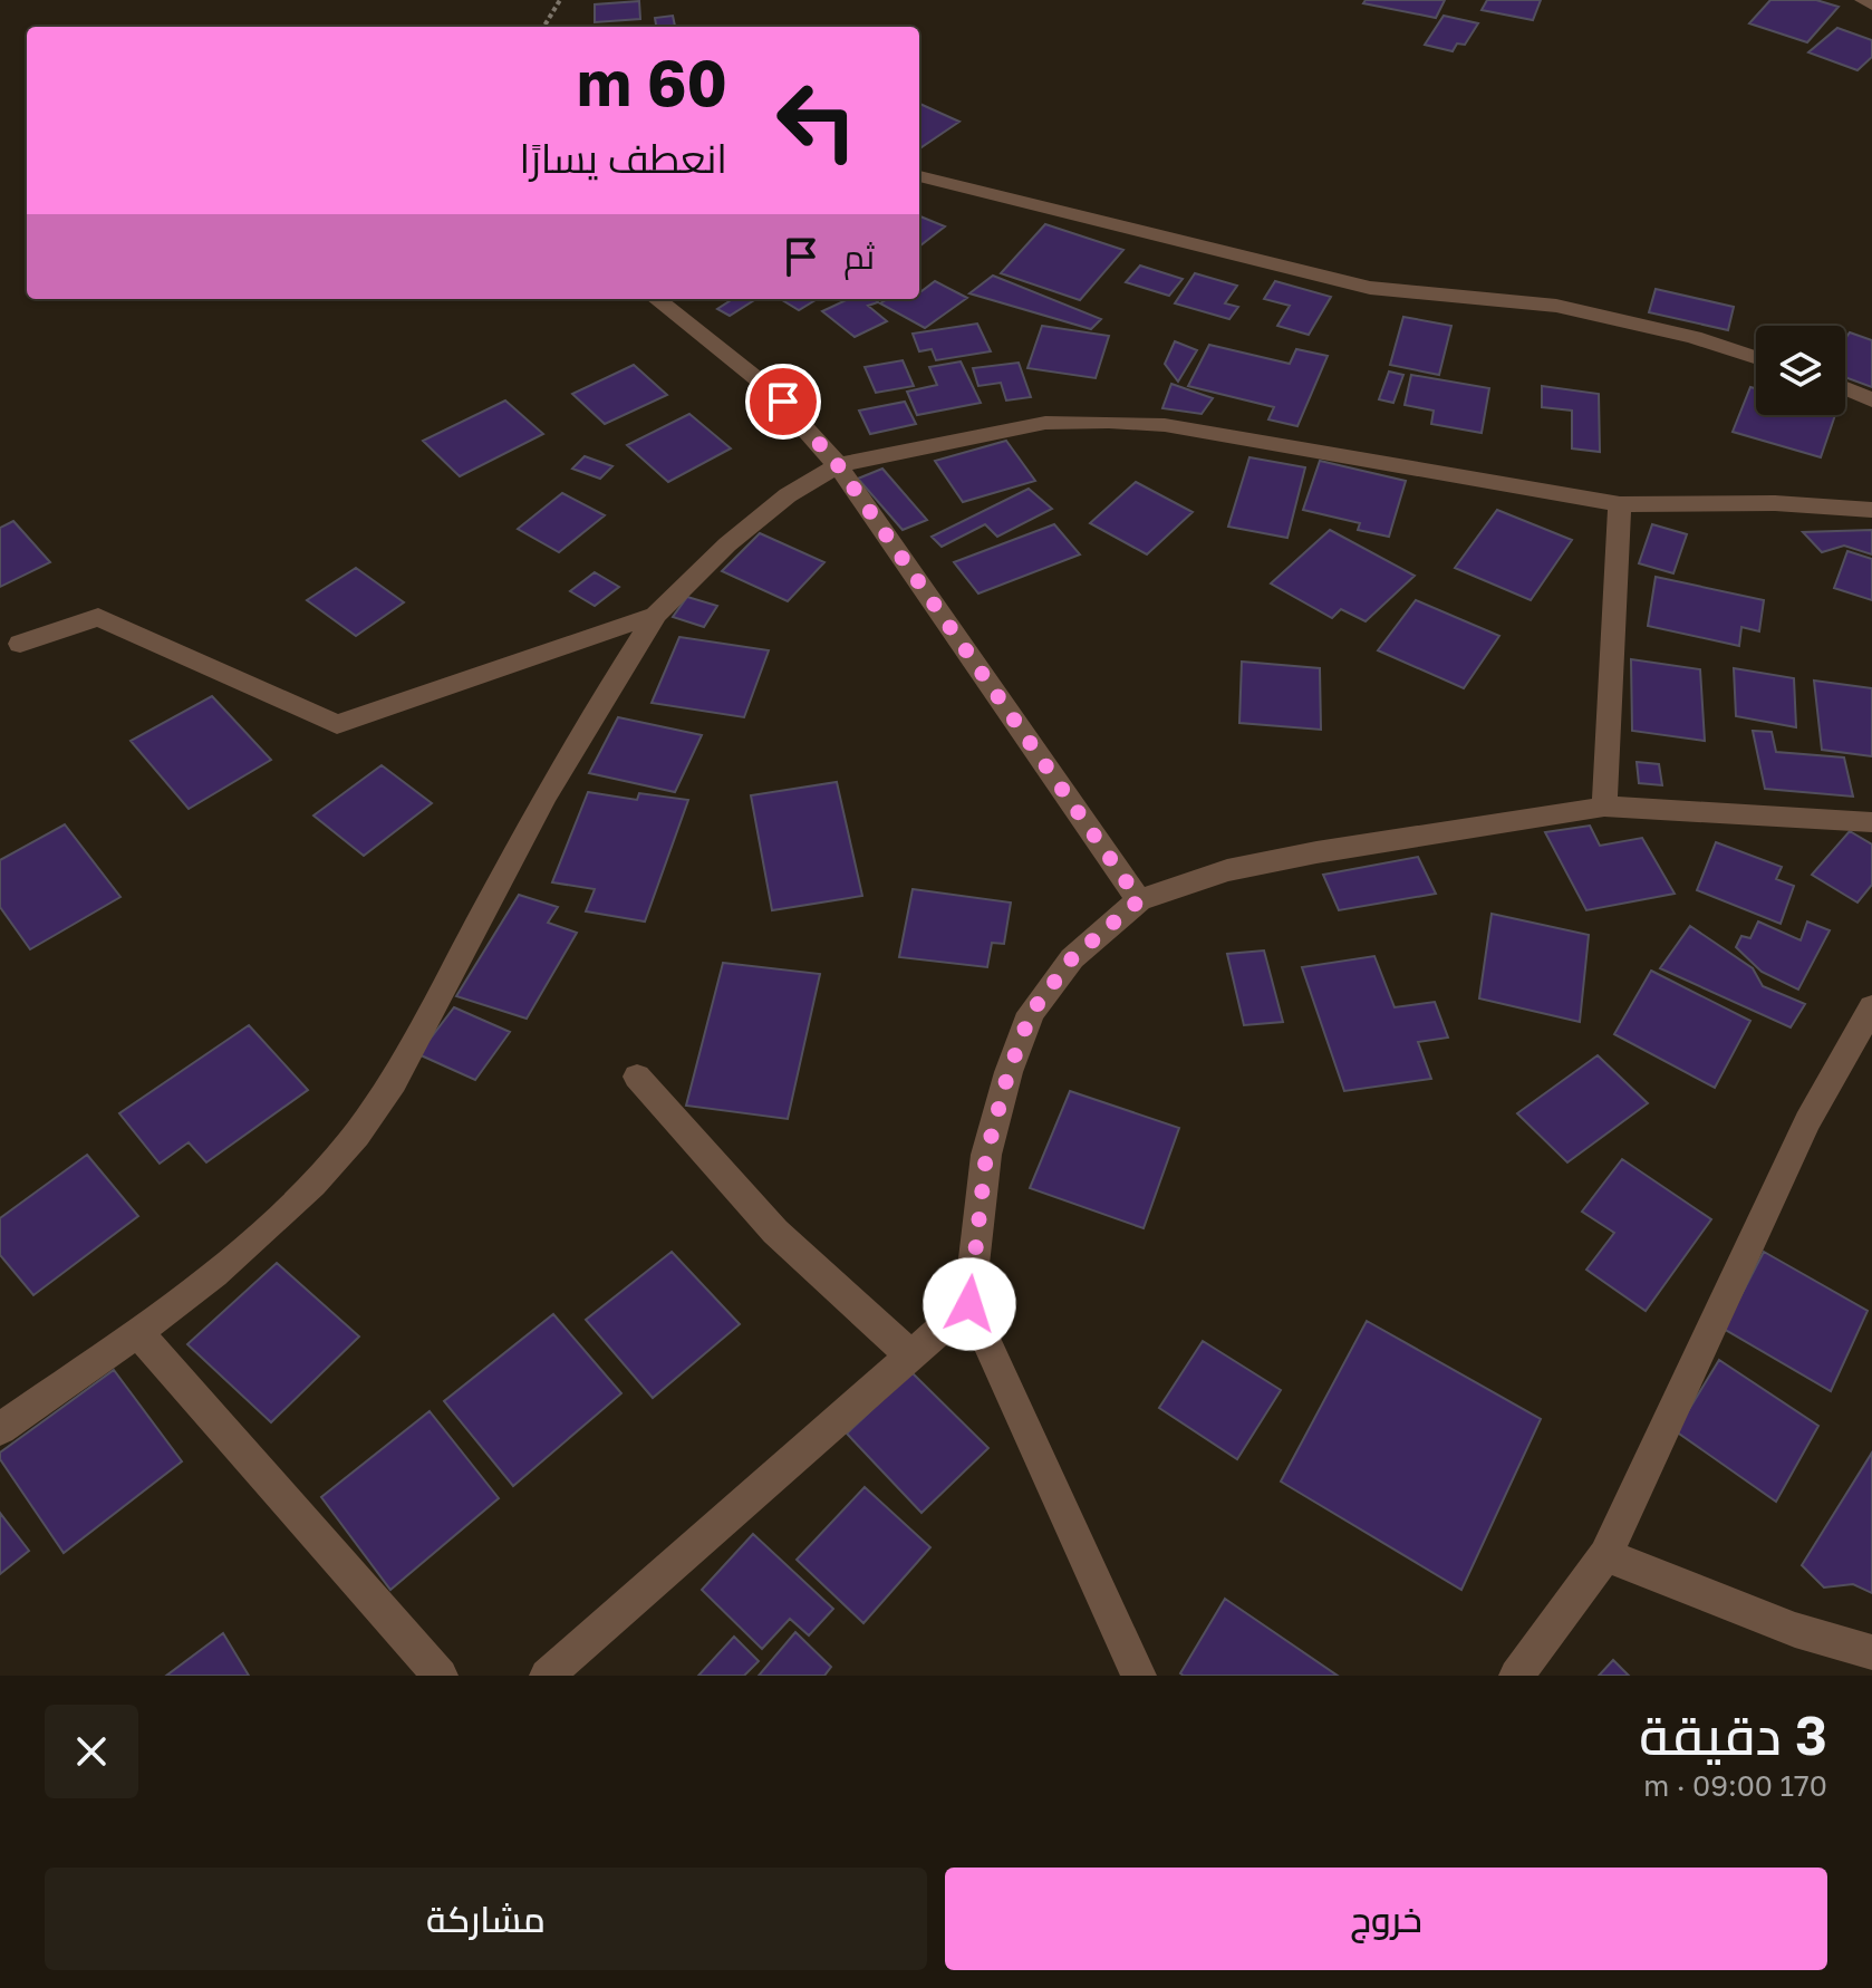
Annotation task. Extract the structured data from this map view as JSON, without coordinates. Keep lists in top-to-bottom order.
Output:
{
  "page": {
    "turn": ["60 m", "انعطف يسارًا"],
    "then": "ثم",
    "heading": ["3 دقيقة", "170 m · 09:00"],
    "buttons": ["خروج", "مشاركة"]
  }
}
